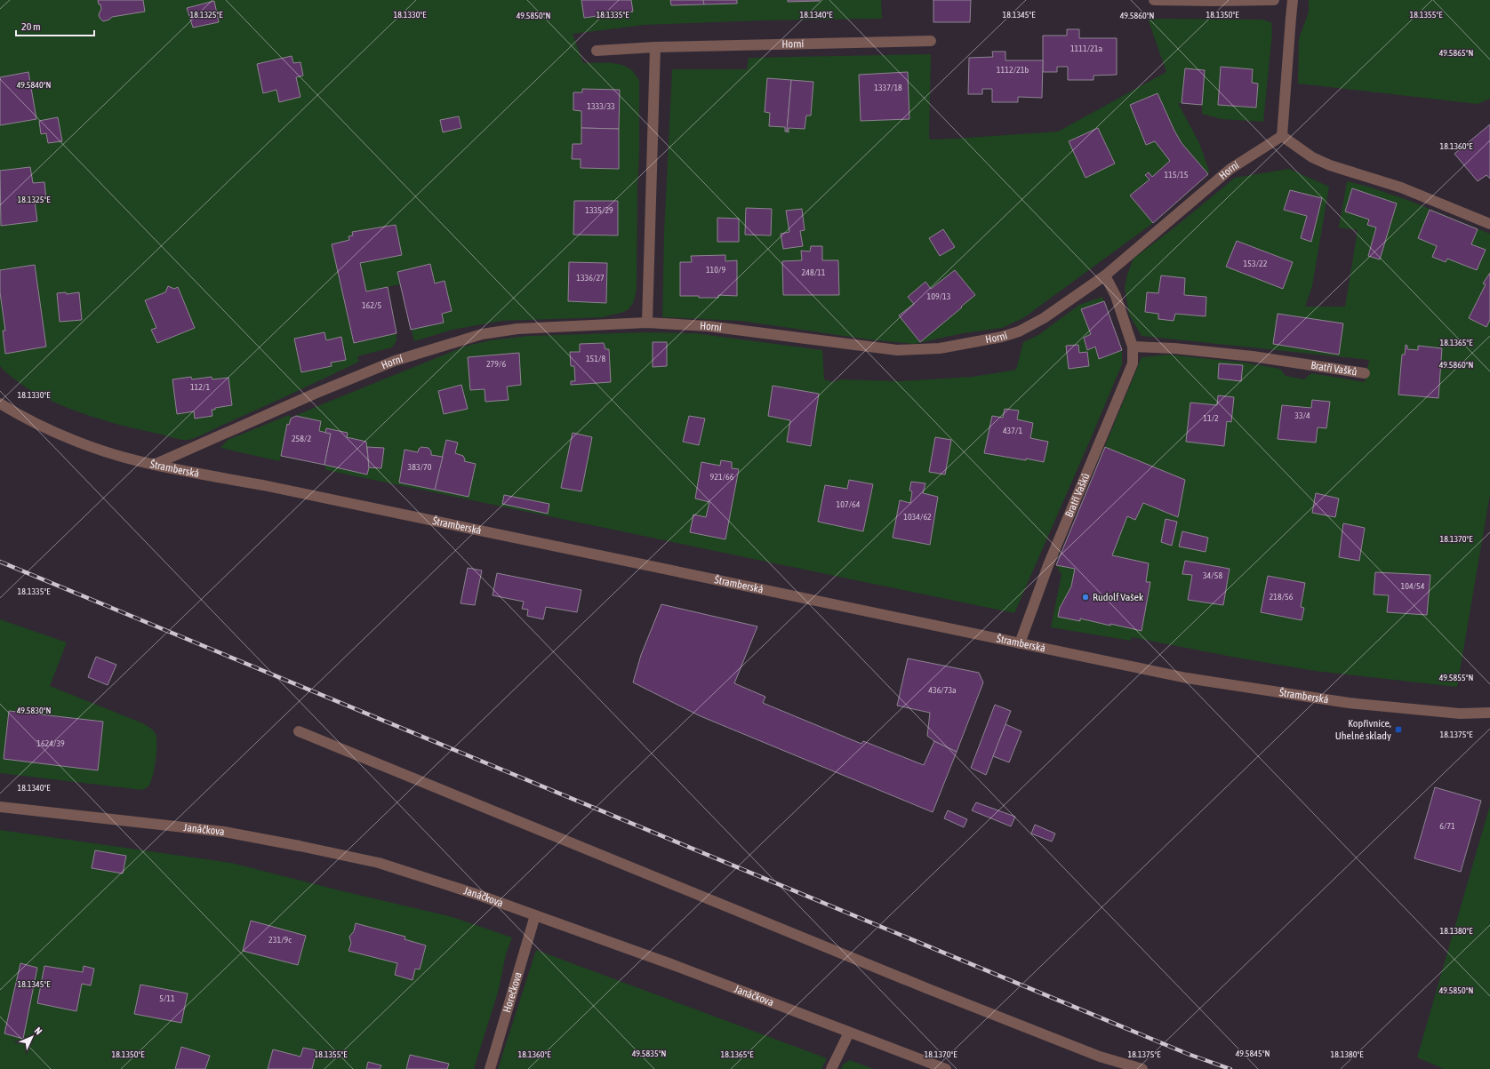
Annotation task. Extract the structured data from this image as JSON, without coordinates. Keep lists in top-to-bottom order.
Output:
{
  "streets": {
    "street": [
      "Horní",
      "Bratří Vašků",
      "Štramberská",
      "Janáčkova",
      "Horečkova"
    ]
  },
  "crossings": [
    ["Horní", "Bratří Vašků"],
    ["Horní", "Štramberská"],
    ["Bratří Vašků", "Štramberská"],
    ["Janáčkova", "Horečkova"]
  ],
  "places": {
    "other": ["Rudolf Vašek"],
    "transit": ["Kopřivnice, Uhelné sklady"]
  },
  "house_numbers": [
    "1111/21a",
    "1112/21b",
    "1337/18",
    "1333/33",
    "115/15",
    "1335/29",
    "153/22",
    "110/9",
    "248/11",
    "1336/27",
    "109/13",
    "162/5",
    "151/8",
    "279/6",
    "112/1",
    "33/4",
    "11/2",
    "437/1",
    "258/2",
    "383/70",
    "921/66",
    "107/64",
    "1034/62",
    "34/58",
    "104/54",
    "218/56",
    "436/73a",
    "1624/39",
    "6/71",
    "231/9c",
    "5/11"
  ],
  "scale_bar": "20 m",
  "north": "top right",
  "coordinates": [
    "18.1325°E",
    "18.1330°E",
    "18.1335°E",
    "18.1340°E",
    "18.1345°E",
    "18.1350°E",
    "18.1355°E",
    "49.5860°N",
    "49.5850°N",
    "49.5865°N",
    "49.5840°N",
    "18.1360°E",
    "18.1365°E",
    "18.1370°E",
    "49.5855°N",
    "49.5830°N",
    "18.1375°E",
    "18.1380°E",
    "49.5835°N",
    "49.5845°N"
  ]
}
